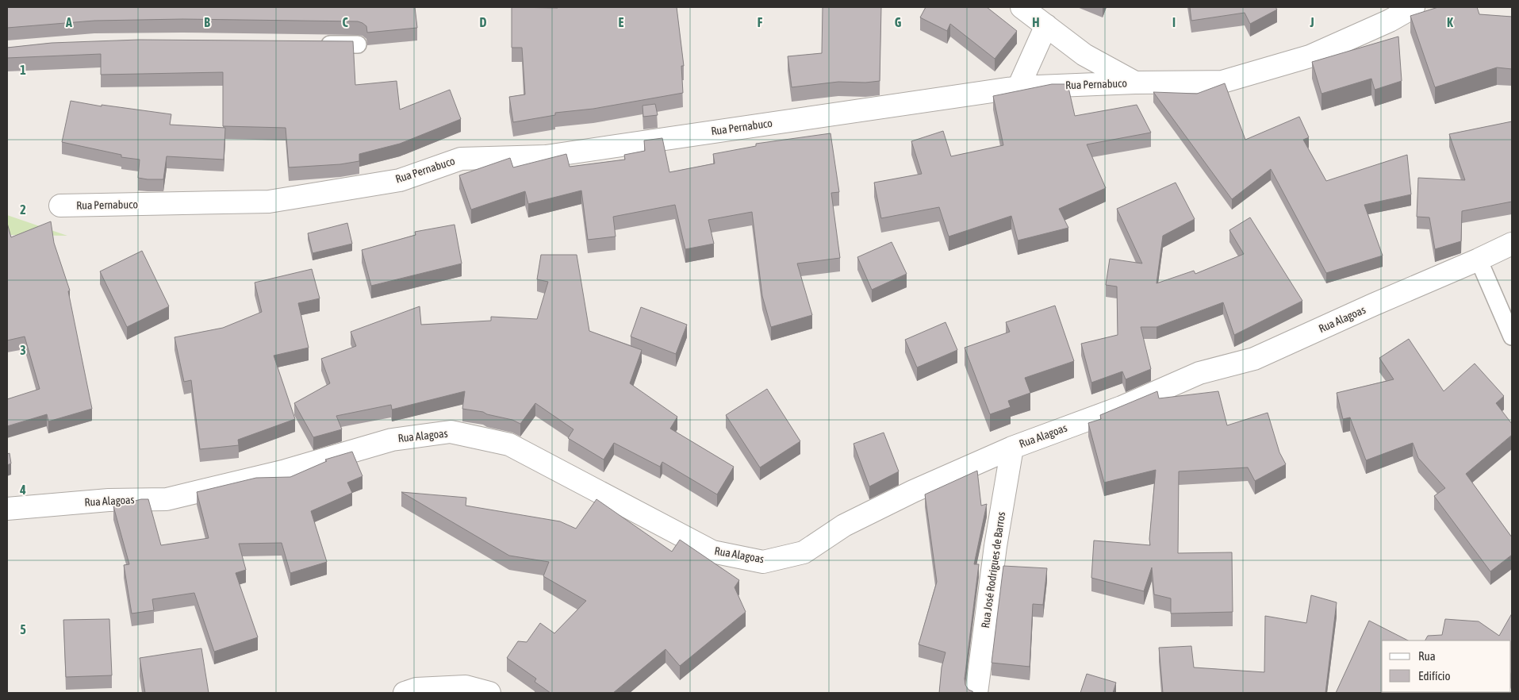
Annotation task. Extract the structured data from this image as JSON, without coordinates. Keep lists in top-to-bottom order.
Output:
{
  "streets": {
    "street": ["Rua Pernabuco", "Rua Alagoas", "Rua José Rodrigues de Barros"]
  },
  "crossings": [
    ["Rua Alagoas", "Rua José Rodrigues de Barros"]
  ],
  "legend": ["Rua", "Edifício"],
  "grid": {
    "columns": [
      "A",
      "B",
      "C",
      "D",
      "E",
      "F",
      "G",
      "H",
      "I",
      "J",
      "K"
    ],
    "rows": [
      "1",
      "2",
      "3",
      "4",
      "5"
    ]
  }
}
